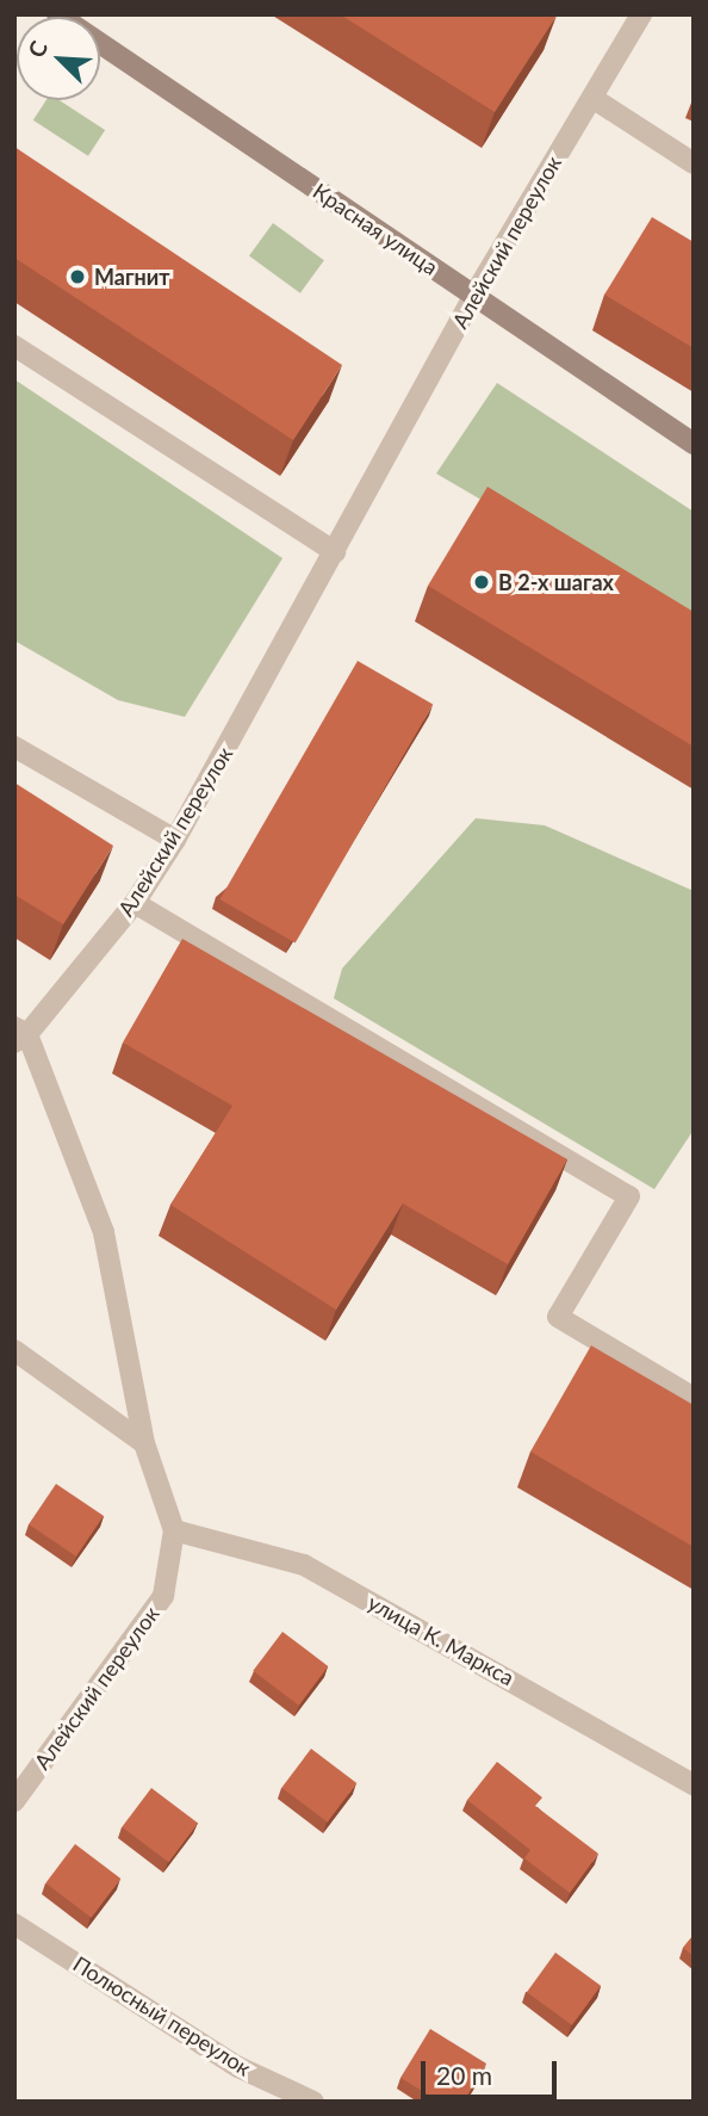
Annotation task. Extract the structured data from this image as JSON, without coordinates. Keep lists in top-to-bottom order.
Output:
{
  "streets": {
    "street": [
      "Красная улица",
      "Алейский переулок",
      "улица К. Маркса",
      "Полюсный переулок"
    ]
  },
  "crossings": [
    ["Красная улица", "Алейский переулок"],
    ["Алейский переулок", "улица К. Маркса"]
  ],
  "places": ["Магнит", "В 2-х шагах"],
  "scale_bar": "20 m",
  "north": "top left"
}
